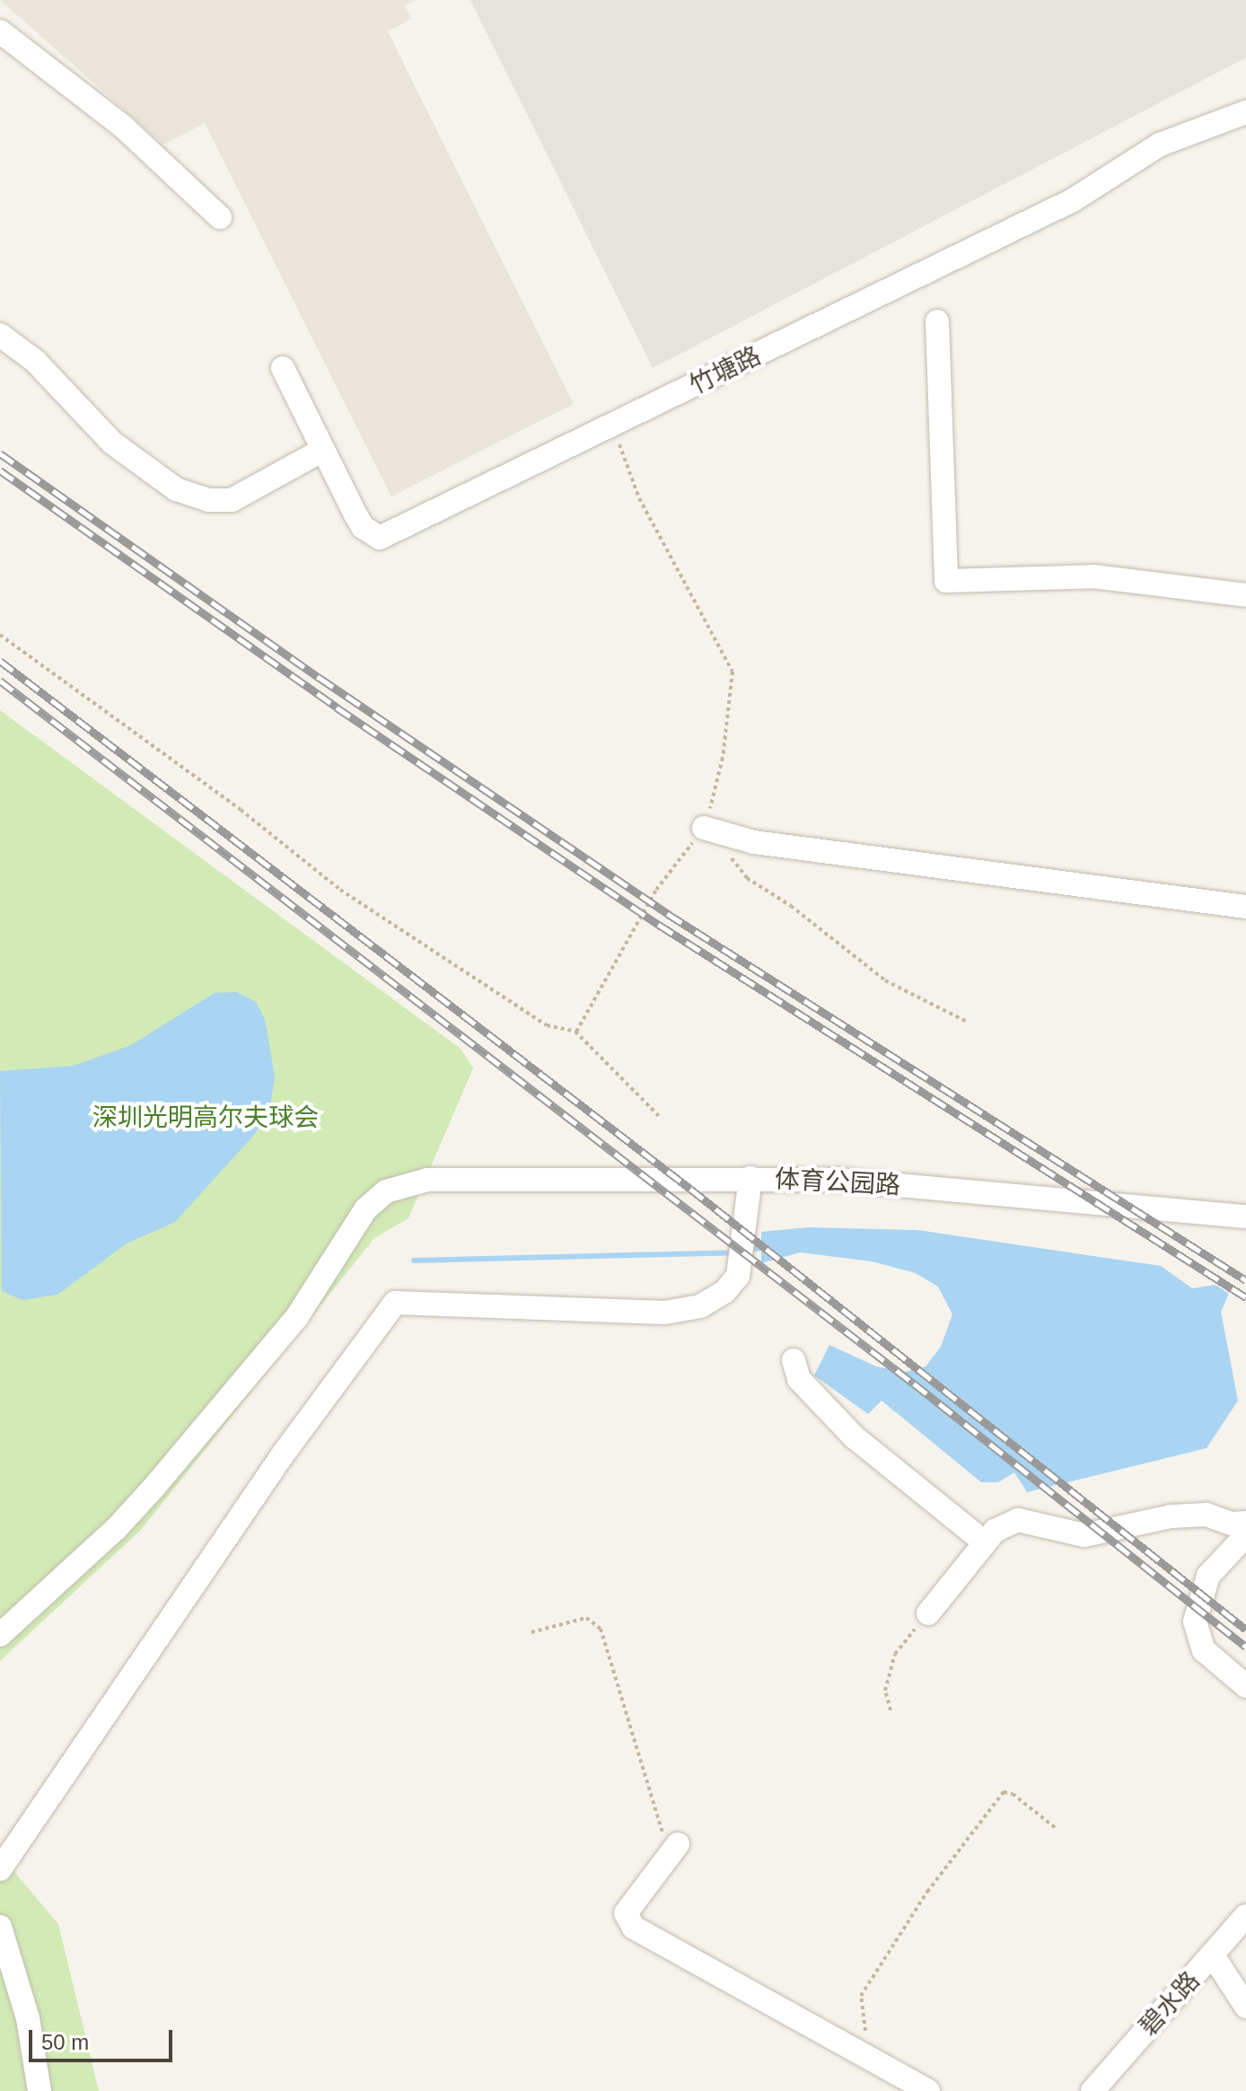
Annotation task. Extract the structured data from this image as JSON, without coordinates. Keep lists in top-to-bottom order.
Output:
{
  "streets": {
    "street": ["竹塘路", "体育公园路", "碧水路"]
  },
  "parks": ["深圳光明高尔夫球会"],
  "scale_bar": "50 m"
}
